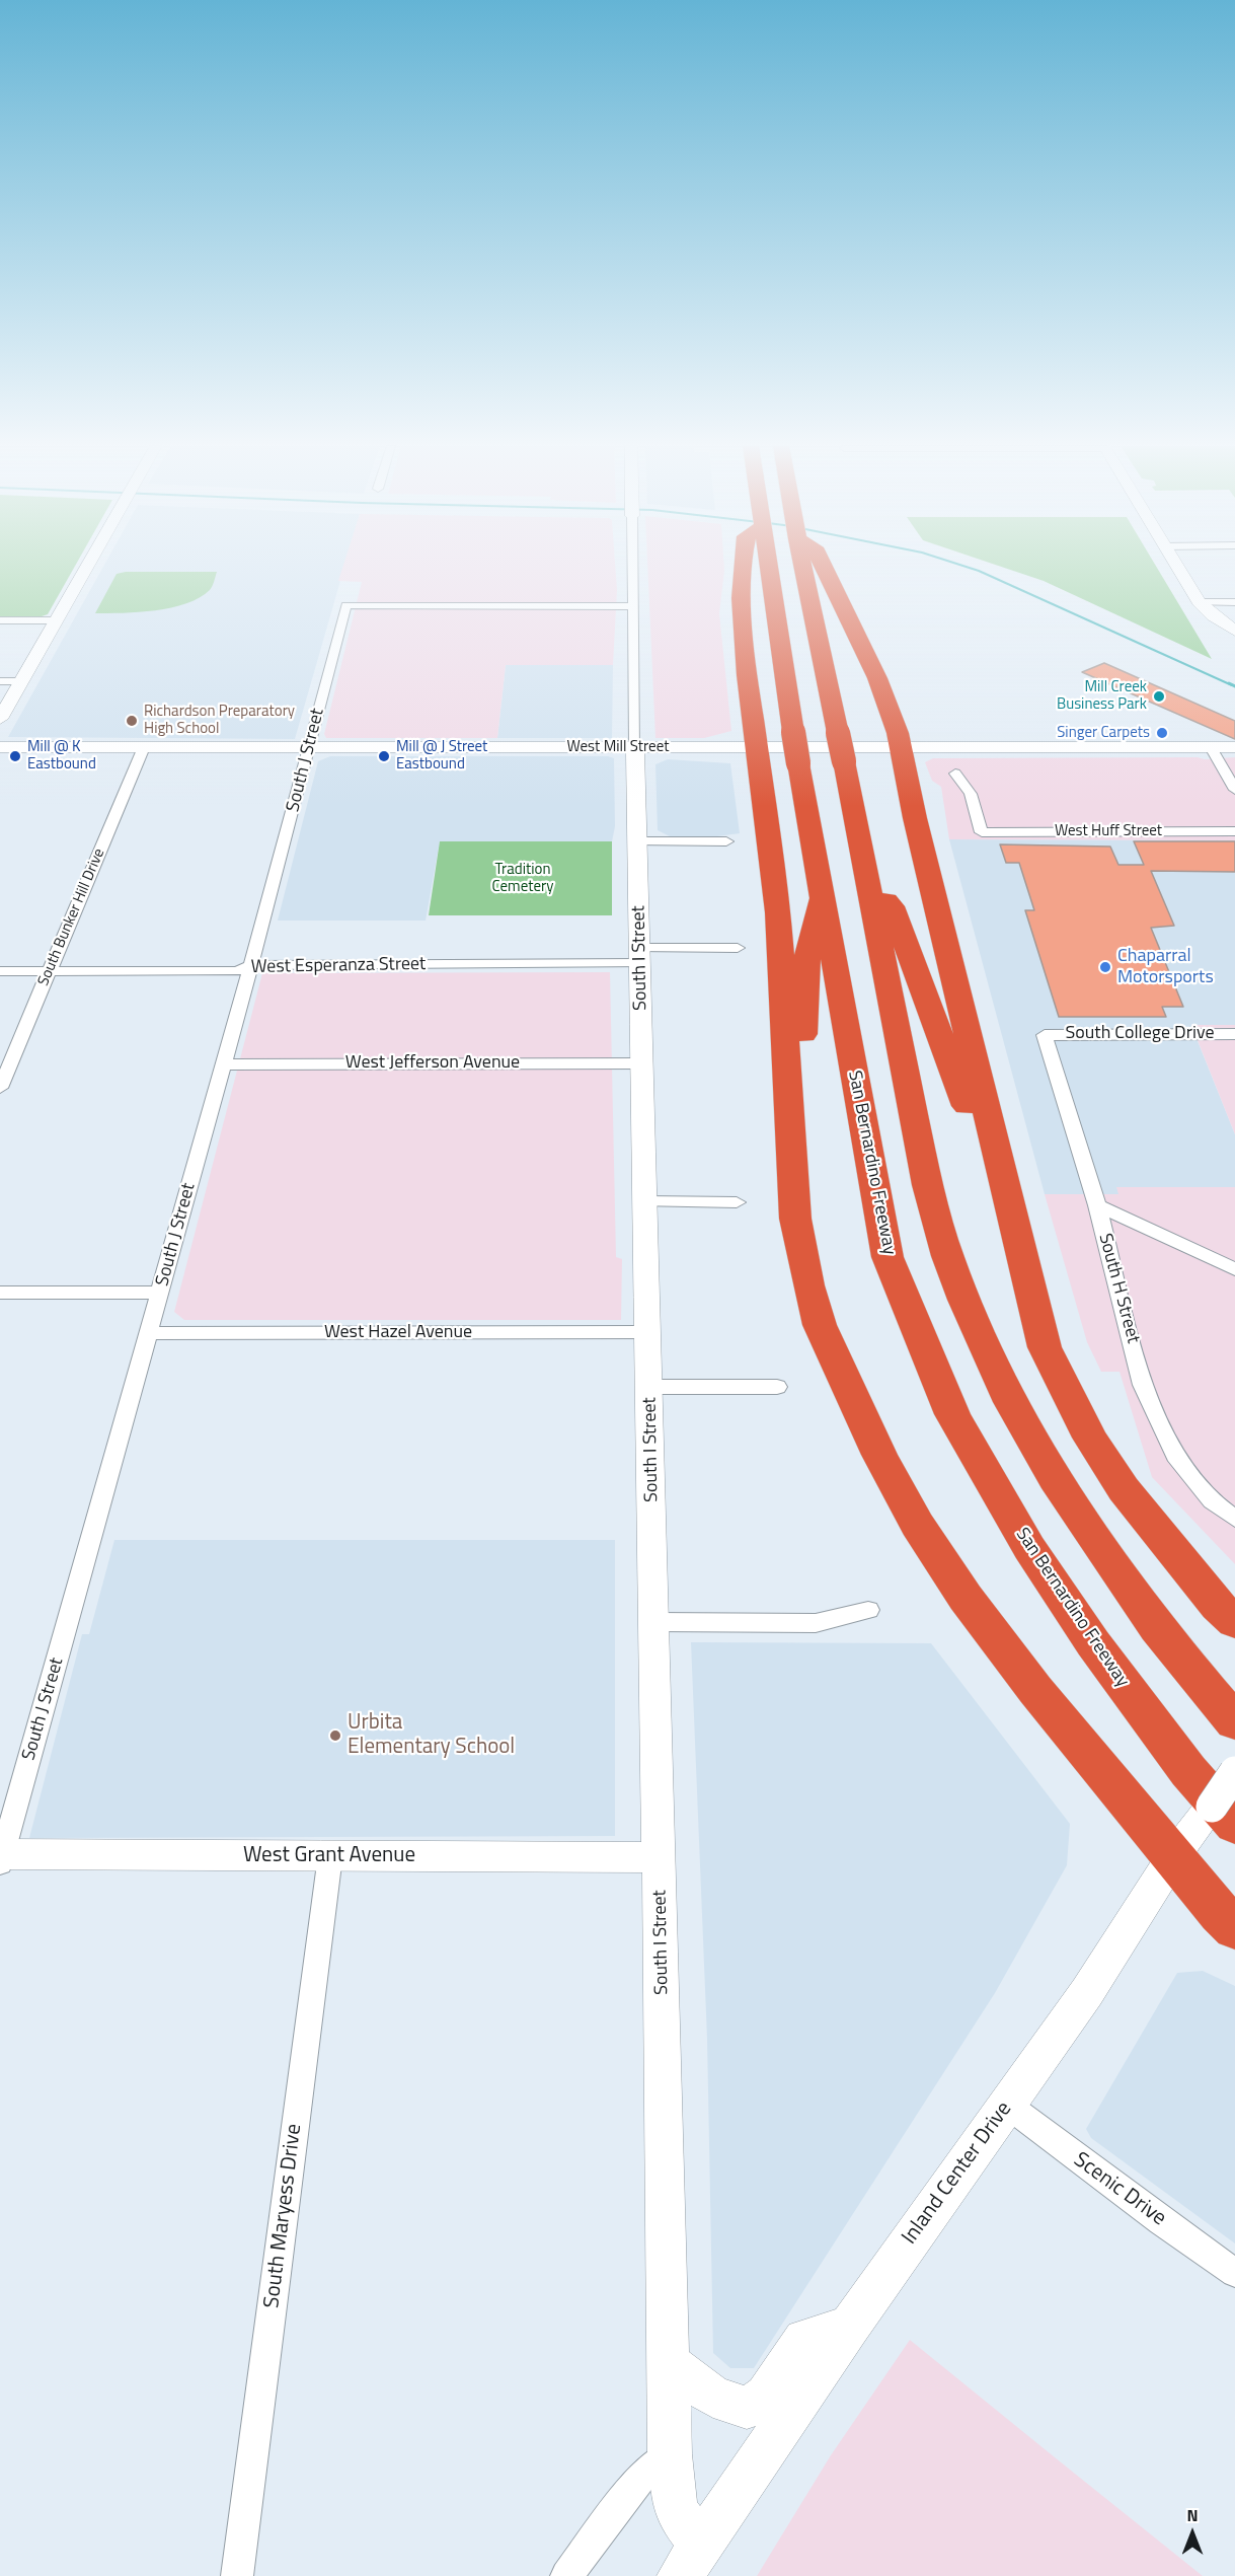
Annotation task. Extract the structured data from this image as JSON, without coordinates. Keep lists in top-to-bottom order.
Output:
{
  "streets": {
    "highway": ["San Bernardino Freeway"],
    "street": [
      "West Mill Street",
      "South J Street",
      "West Huff Street",
      "South Bunker Hill Drive",
      "South I Street",
      "West Esperanza Street",
      "South College Drive",
      "West Jefferson Avenue",
      "South H Street",
      "West Hazel Avenue",
      "West Grant Avenue",
      "Inland Center Drive",
      "Scenic Drive",
      "South Maryess Drive"
    ]
  },
  "crossings": [
    ["West Mill Street", "South J Street"],
    ["West Mill Street", "South Bunker Hill Drive"],
    ["West Mill Street", "South I Street"],
    ["South J Street", "South I Street"],
    ["South J Street", "West Esperanza Street"],
    ["South J Street", "West Jefferson Avenue"],
    ["South J Street", "West Hazel Avenue"],
    ["South J Street", "West Grant Avenue"],
    ["South Bunker Hill Drive", "West Esperanza Street"],
    ["South I Street", "West Esperanza Street"],
    ["South I Street", "West Jefferson Avenue"],
    ["South I Street", "West Hazel Avenue"],
    ["South I Street", "West Grant Avenue"],
    ["South I Street", "Inland Center Drive"],
    ["South College Drive", "South H Street"],
    ["West Grant Avenue", "South Maryess Drive"],
    ["Inland Center Drive", "Scenic Drive"]
  ],
  "parks": ["Tradition Cemetery"],
  "places": [
    "Mill Creek Business Park",
    "Richardson Preparatory High School",
    "Singer Carpets",
    "Mill @ K Eastbound",
    "Mill @ J Street Eastbound",
    "Chaparral Motorsports",
    "Urbita Elementary School"
  ],
  "north": "top"
}
